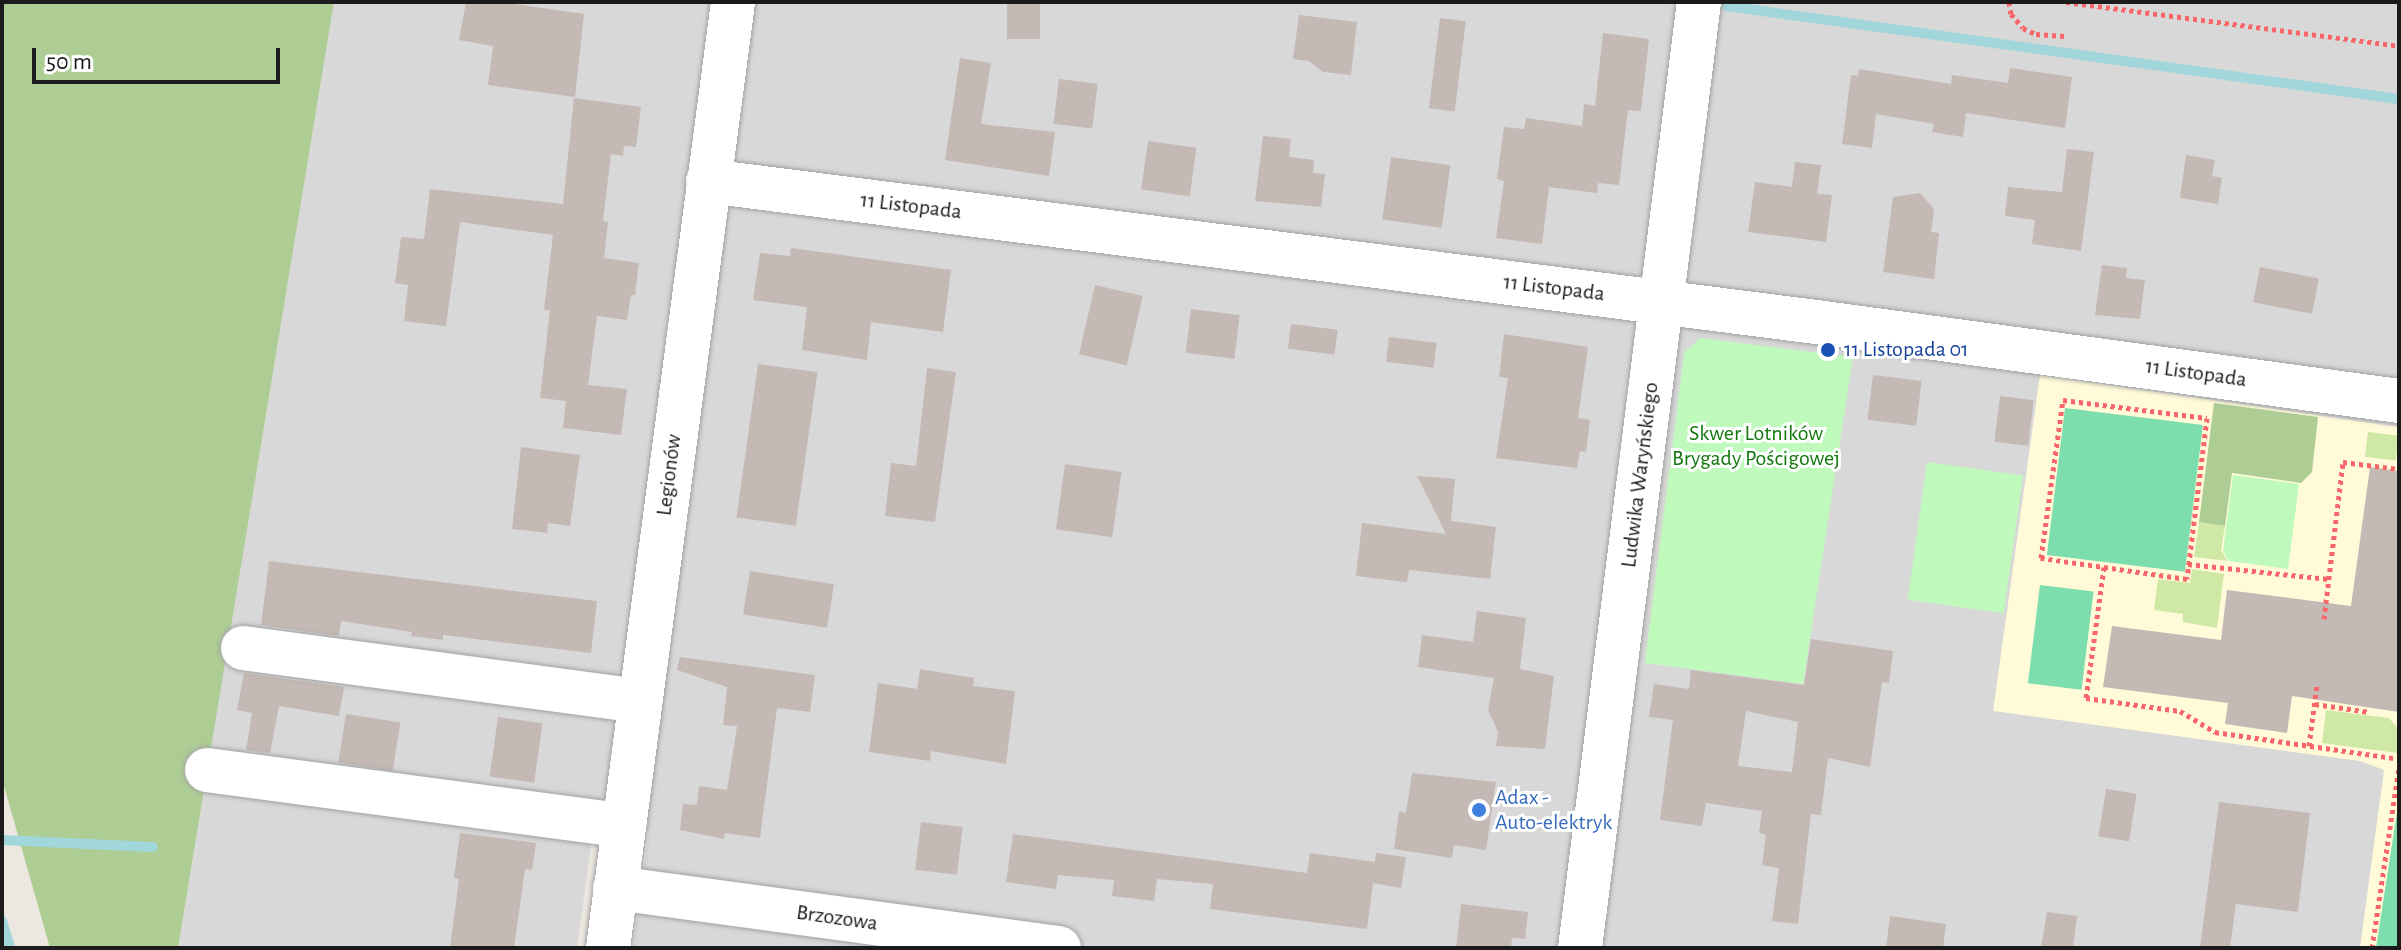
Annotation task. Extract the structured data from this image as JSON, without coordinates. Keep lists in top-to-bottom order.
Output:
{
  "streets": {
    "street": [
      "11 Listopada",
      "Legionów",
      "Ludwika Waryńskiego",
      "Brzozowa"
    ]
  },
  "crossings": [
    ["11 Listopada", "Legionów"],
    ["11 Listopada", "Ludwika Waryńskiego"],
    ["Legionów", "Brzozowa"]
  ],
  "parks": ["Skwer Lotników Brygady Pościgowej"],
  "places": ["11 Listopada 01", "Adax - Auto-elektryk"],
  "scale_bar": "50 m"
}
